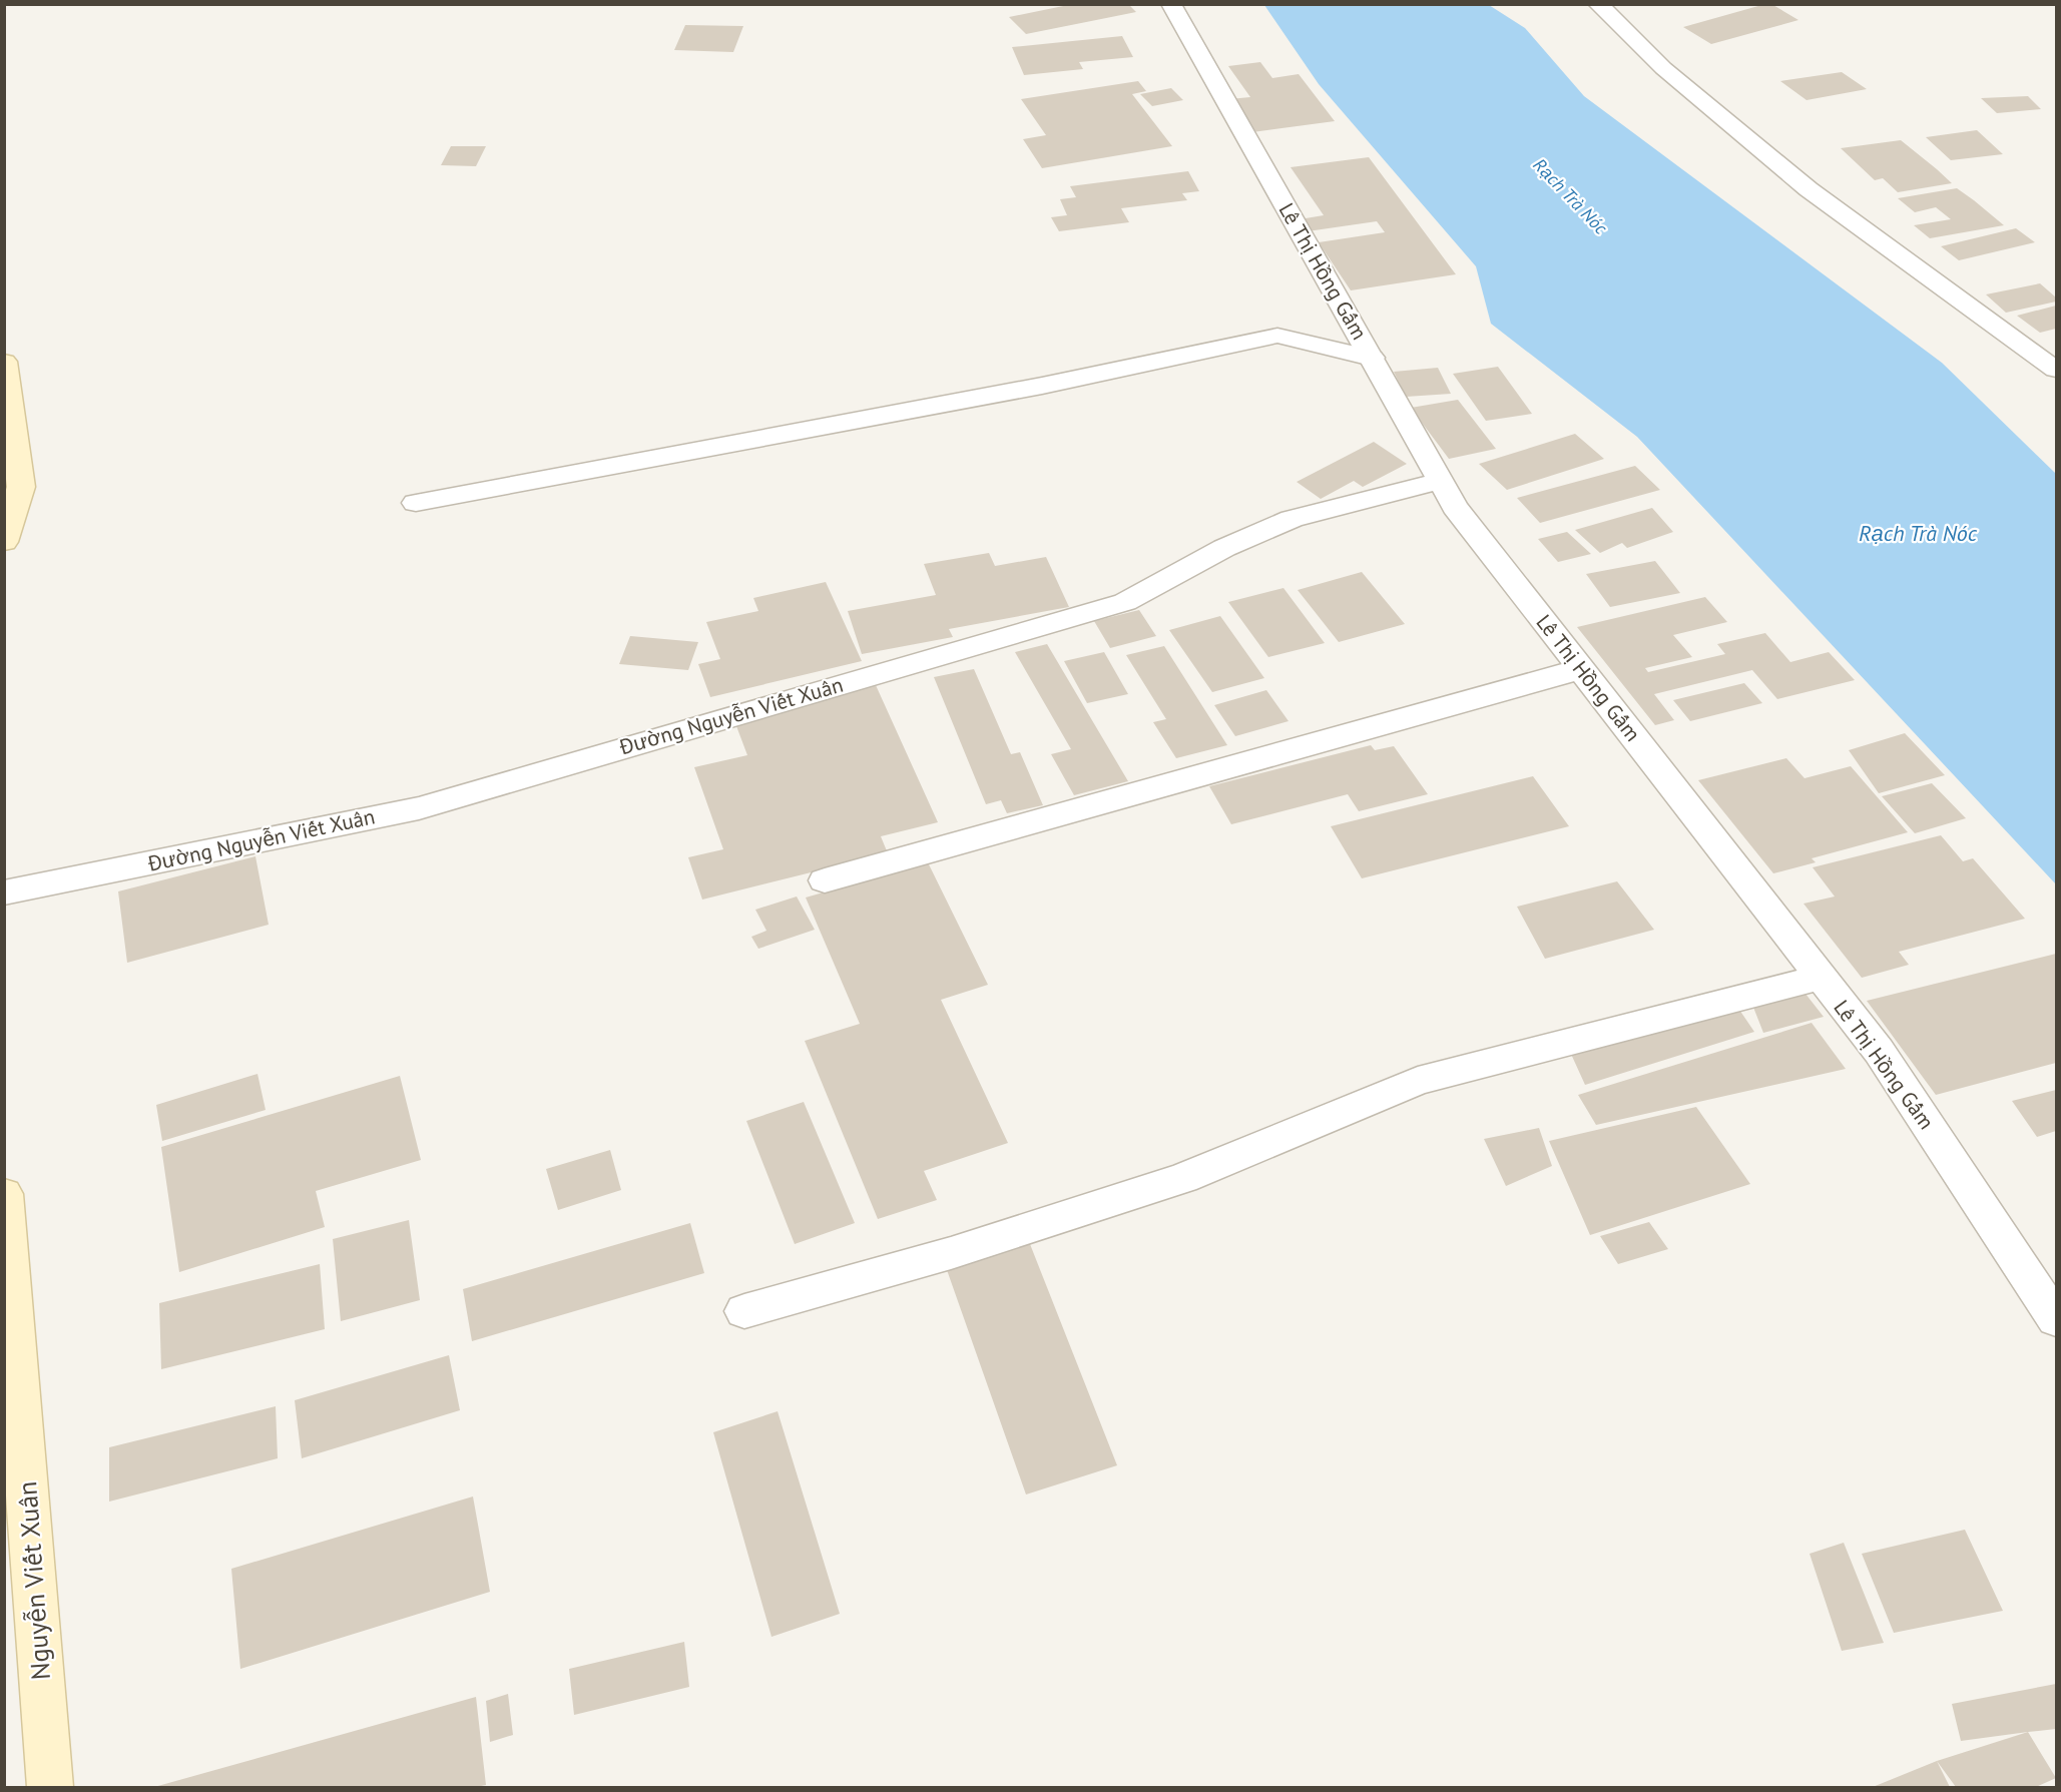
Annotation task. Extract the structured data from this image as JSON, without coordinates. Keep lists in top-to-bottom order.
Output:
{
  "streets": {
    "street": ["Lê Thị Hồng Gấm", "Đường Nguyễn Viết Xuân", "Nguyễn Viết Xuân"]
  },
  "crossings": [
    ["Lê Thị Hồng Gấm", "Đường Nguyễn Viết Xuân"]
  ],
  "water": ["Rạch Trà Nóc"]
}
